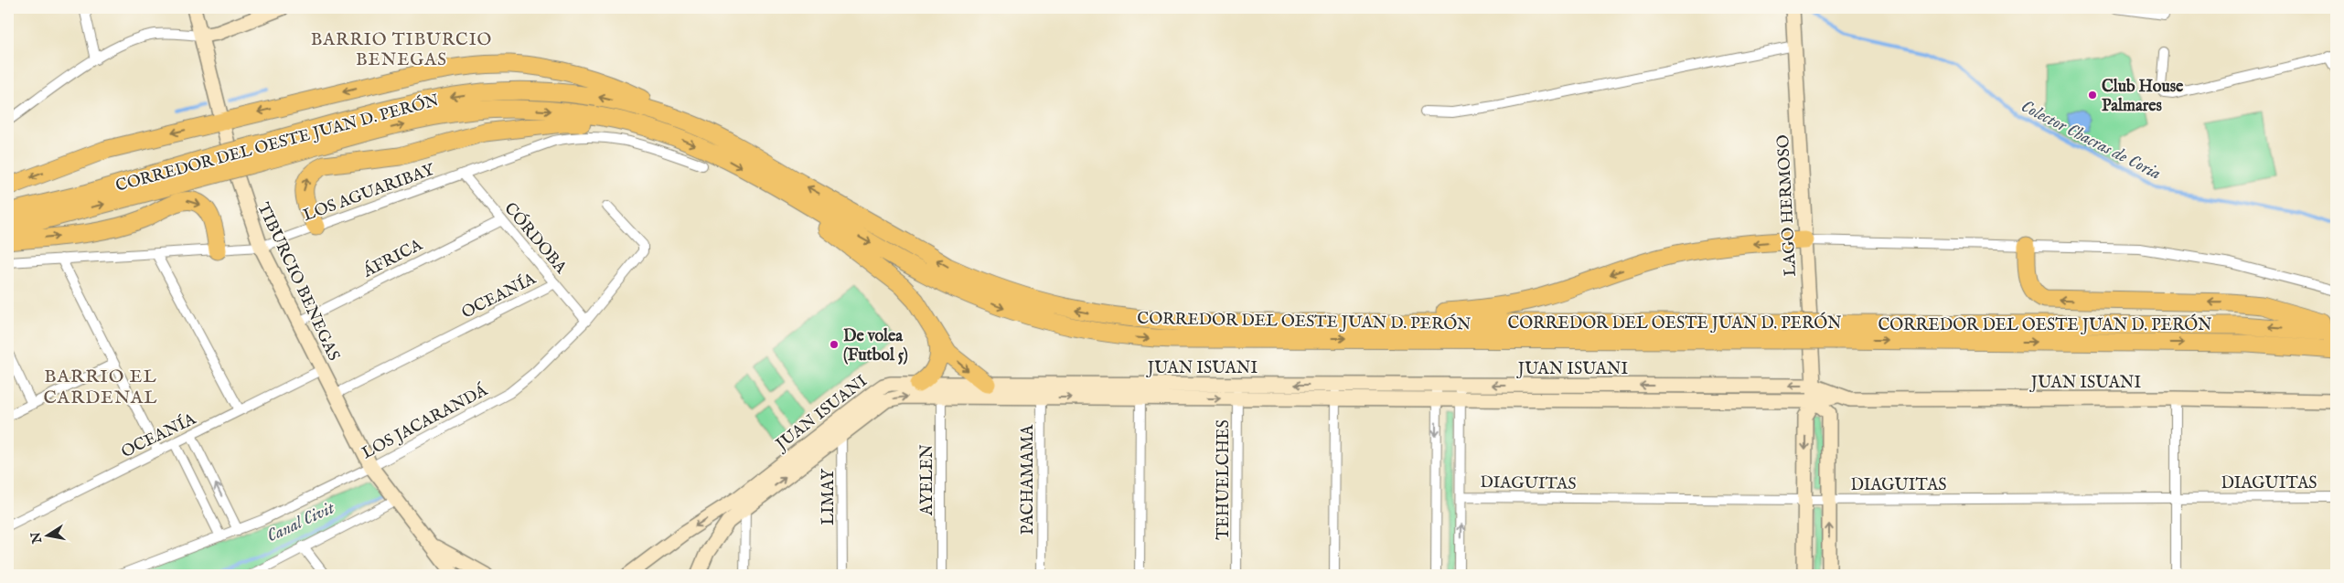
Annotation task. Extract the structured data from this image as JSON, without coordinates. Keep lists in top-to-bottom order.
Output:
{
  "streets": {
    "highway": ["CORREDOR DEL OESTE JUAN D. PERÓN"],
    "street": [
      "LOS AGUARIBAY",
      "LAGO HERMOSO",
      "CÓRDOBA",
      "ÁFRICA",
      "TIBURCIO BENEGAS",
      "OCEANÍA",
      "JUAN ISUANI",
      "LOS JACARANDÁ",
      "AYELEN",
      "PACHAMAMA",
      "TEHUELCHES",
      "DIAGUITAS",
      "LIMAY"
    ]
  },
  "crossings": [
    ["CORREDOR DEL OESTE JUAN D. PERÓN", "LOS AGUARIBAY"],
    ["LOS AGUARIBAY", "CÓRDOBA"],
    ["LOS AGUARIBAY", "TIBURCIO BENEGAS"],
    ["LAGO HERMOSO", "JUAN ISUANI"],
    ["LAGO HERMOSO", "DIAGUITAS"],
    ["CÓRDOBA", "ÁFRICA"],
    ["CÓRDOBA", "OCEANÍA"],
    ["CÓRDOBA", "LOS JACARANDÁ"],
    ["ÁFRICA", "TIBURCIO BENEGAS"],
    ["TIBURCIO BENEGAS", "OCEANÍA"],
    ["TIBURCIO BENEGAS", "LOS JACARANDÁ"],
    ["JUAN ISUANI", "AYELEN"],
    ["JUAN ISUANI", "PACHAMAMA"],
    ["JUAN ISUANI", "TEHUELCHES"],
    ["JUAN ISUANI", "LIMAY"]
  ],
  "districts": ["BARRIO TIBURCIO BENEGAS", "BARRIO EL CARDENAL"],
  "water": ["Colector Chacras de Coria", "Canal Civit"],
  "places": ["Club House Palmares", "De volea (Futbol 5)"],
  "north": "left"
}
